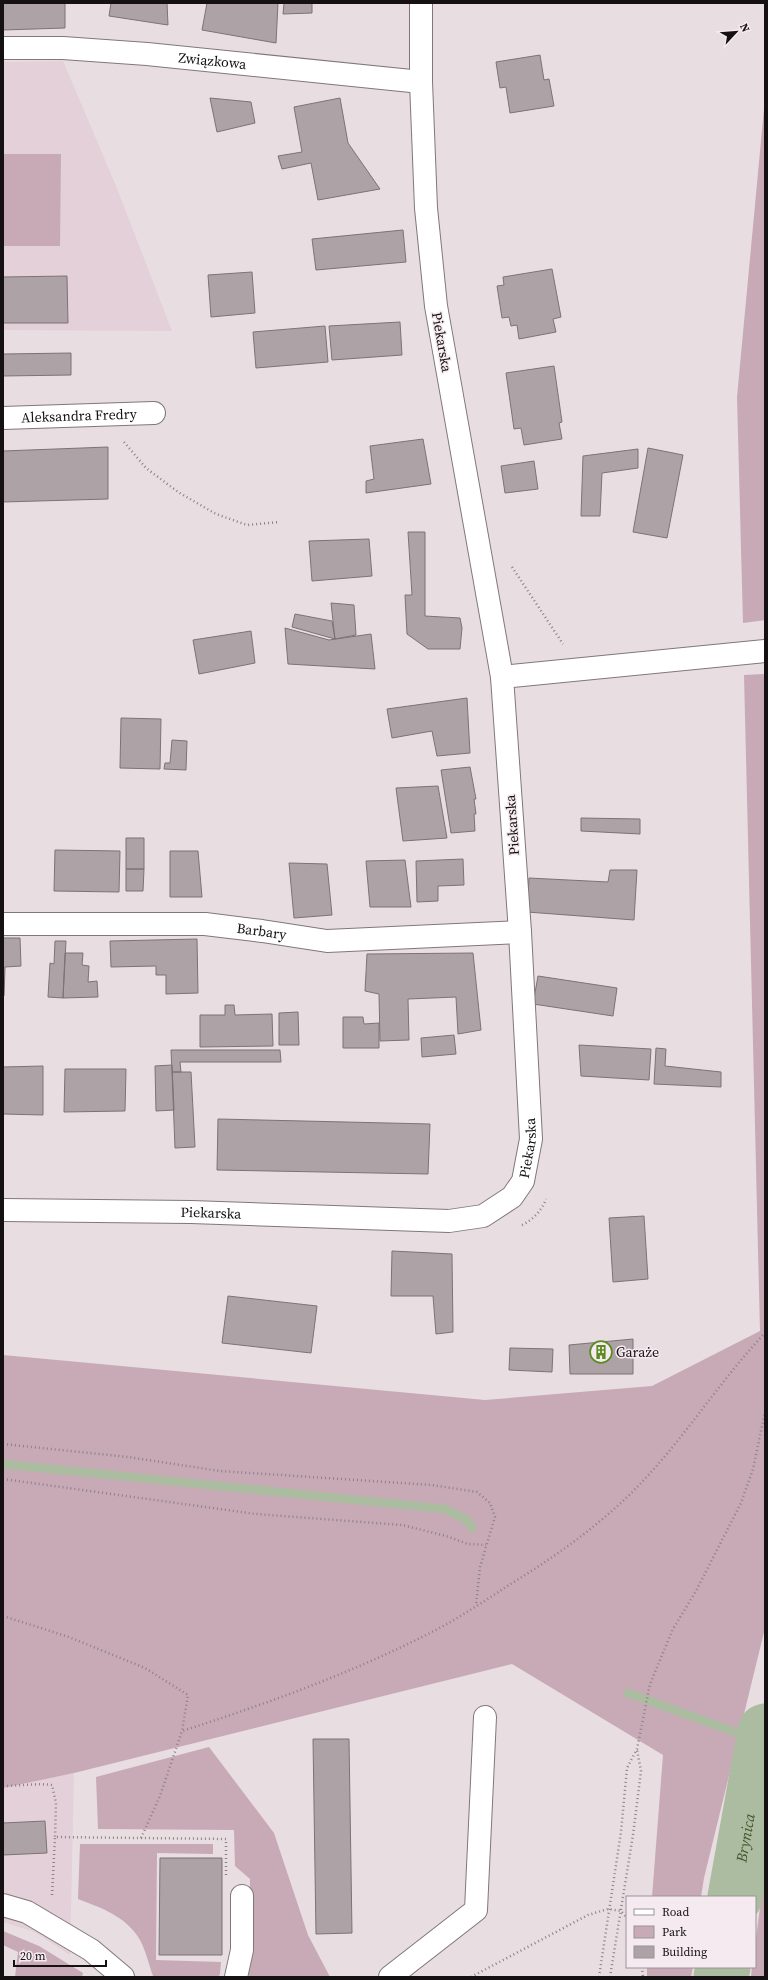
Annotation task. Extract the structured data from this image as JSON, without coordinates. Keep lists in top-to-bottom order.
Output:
{
  "streets": {
    "street": [
      "Związkowa",
      "Piekarska",
      "Aleksandra Fredry",
      "Barbary"
    ]
  },
  "crossings": [
    ["Związkowa", "Piekarska"],
    ["Piekarska", "Barbary"]
  ],
  "water": ["Brynica"],
  "places": {
    "building": ["Garaże"]
  },
  "legend": ["Road", "Park", "Building"],
  "scale_bar": "20 m",
  "north": "top right"
}
